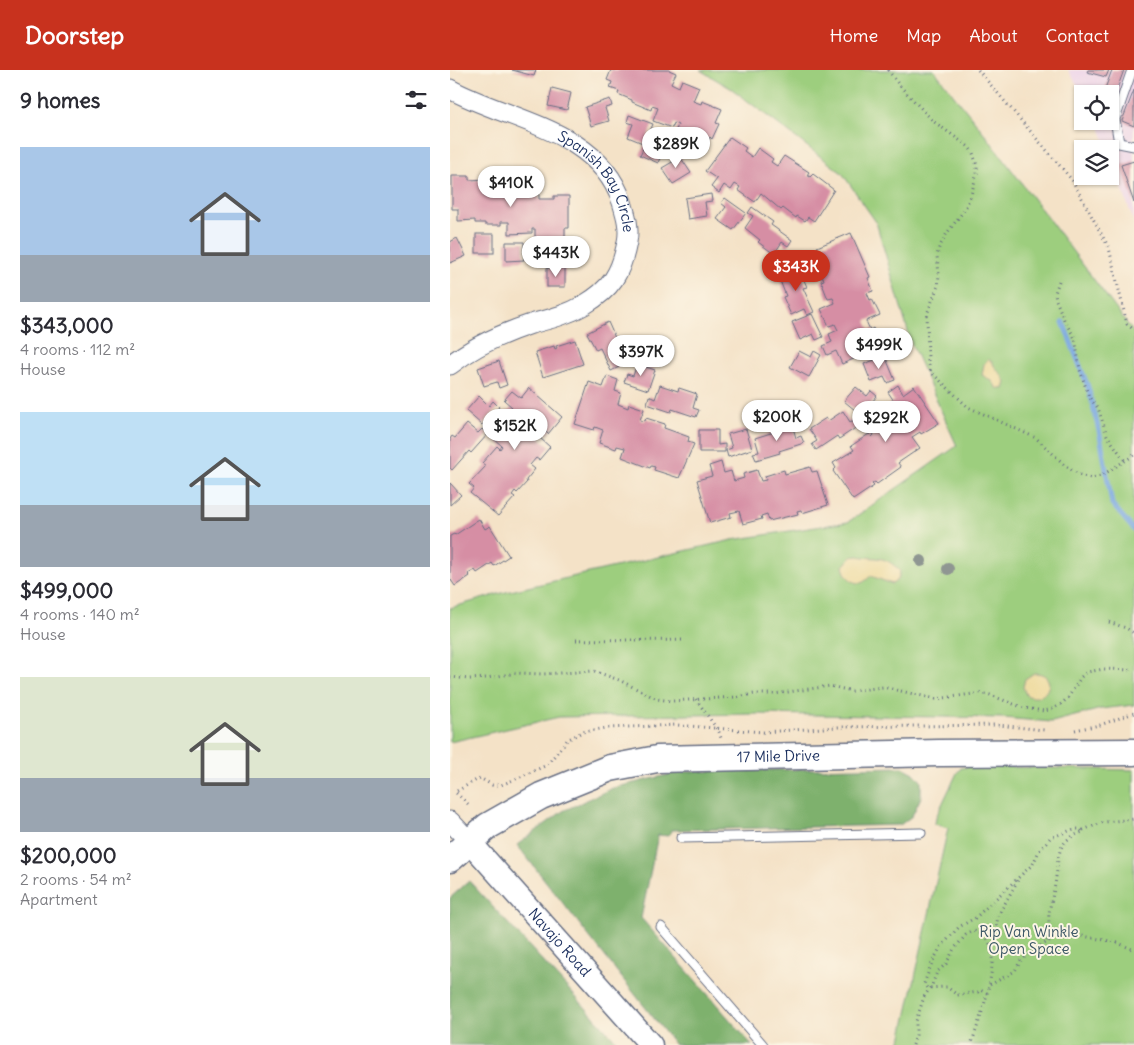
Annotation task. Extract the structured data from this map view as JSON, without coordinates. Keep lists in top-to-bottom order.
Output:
{
  "streets": {
    "main road": ["17 Mile Drive"],
    "street": ["Spanish Bay Circle", "Navajo Road"]
  },
  "crossings": [
    ["17 Mile Drive", "Navajo Road"]
  ],
  "parks": ["Rip Van Winkle Open Space"],
  "page": {
    "header": "Doorstep",
    "nav": [
      "Home",
      "Map",
      "About",
      "Contact"
    ],
    "heading": "9 homes",
    "price": [
      "$289K",
      "$410K",
      "$443K",
      "$343K",
      "$499K",
      "$397K",
      "$200K",
      "$292K",
      "$152K"
    ],
    "list": [
      {
        "name": "$343,000",
        "note": "4 rooms · 112 m² · House"
      },
      {
        "name": "$499,000",
        "note": "4 rooms · 140 m² · House"
      },
      {
        "name": "$200,000",
        "note": "2 rooms · 54 m² · Apartment"
      }
    ]
  }
}
